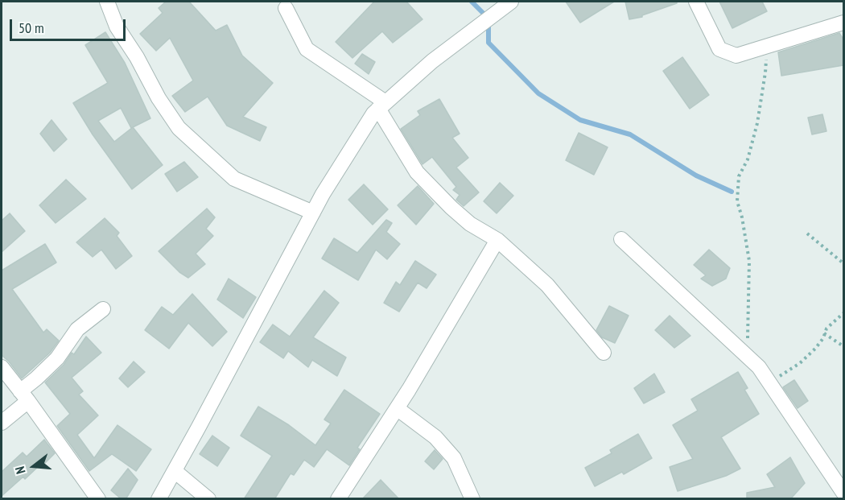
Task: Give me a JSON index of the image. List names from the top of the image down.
{
  "scale_bar": "50 m",
  "north": "left"
}
